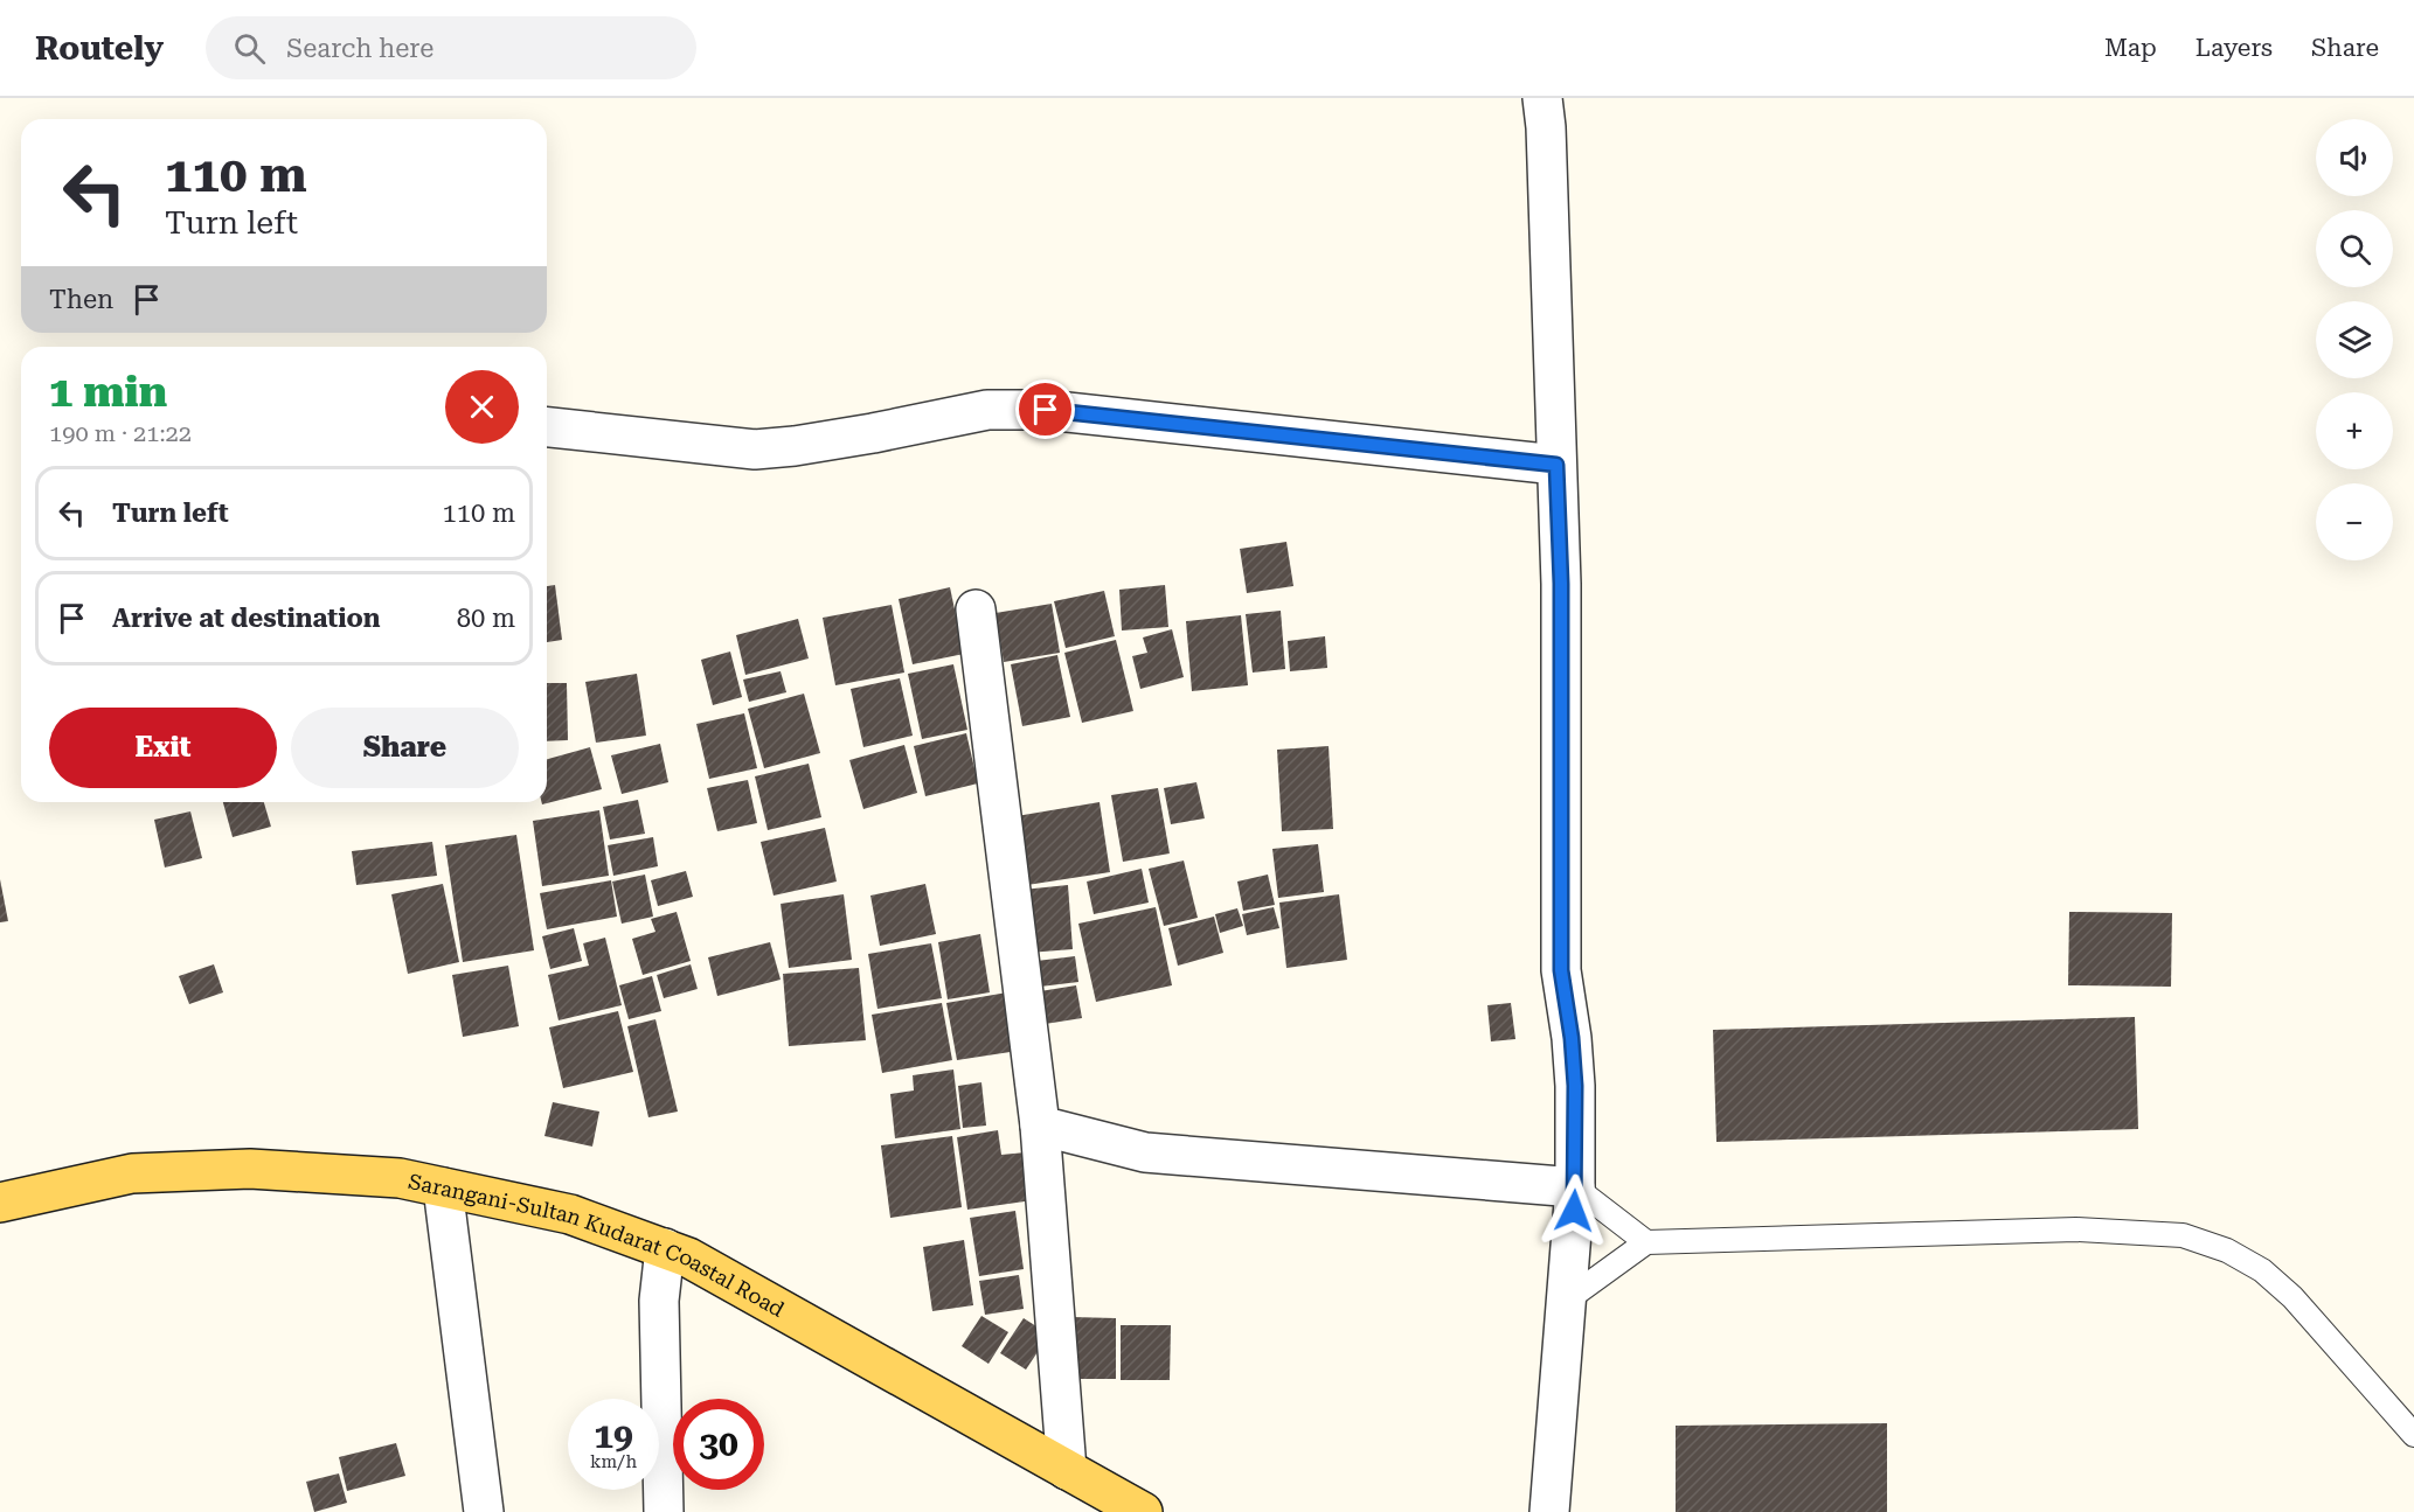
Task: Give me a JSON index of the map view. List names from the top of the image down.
{
  "streets": {
    "main road": ["Sarangani-Sultan Kudarat Coastal Road"]
  },
  "page": {
    "header": "Routely",
    "search": "Search here",
    "nav": ["Map", "Layers", "Share"],
    "map_buttons": ["+", "−"],
    "turn": ["110 m", "Turn left"],
    "then": "Then",
    "heading": ["1 min", "190 m · 21:22"],
    "list": [
      {
        "name": "Turn left",
        "value": "110 m"
      },
      {
        "name": "Arrive at destination",
        "value": "80 m"
      }
    ],
    "buttons": ["Exit", "Share"],
    "speed": "19 km/h",
    "limit": "30"
  }
}
